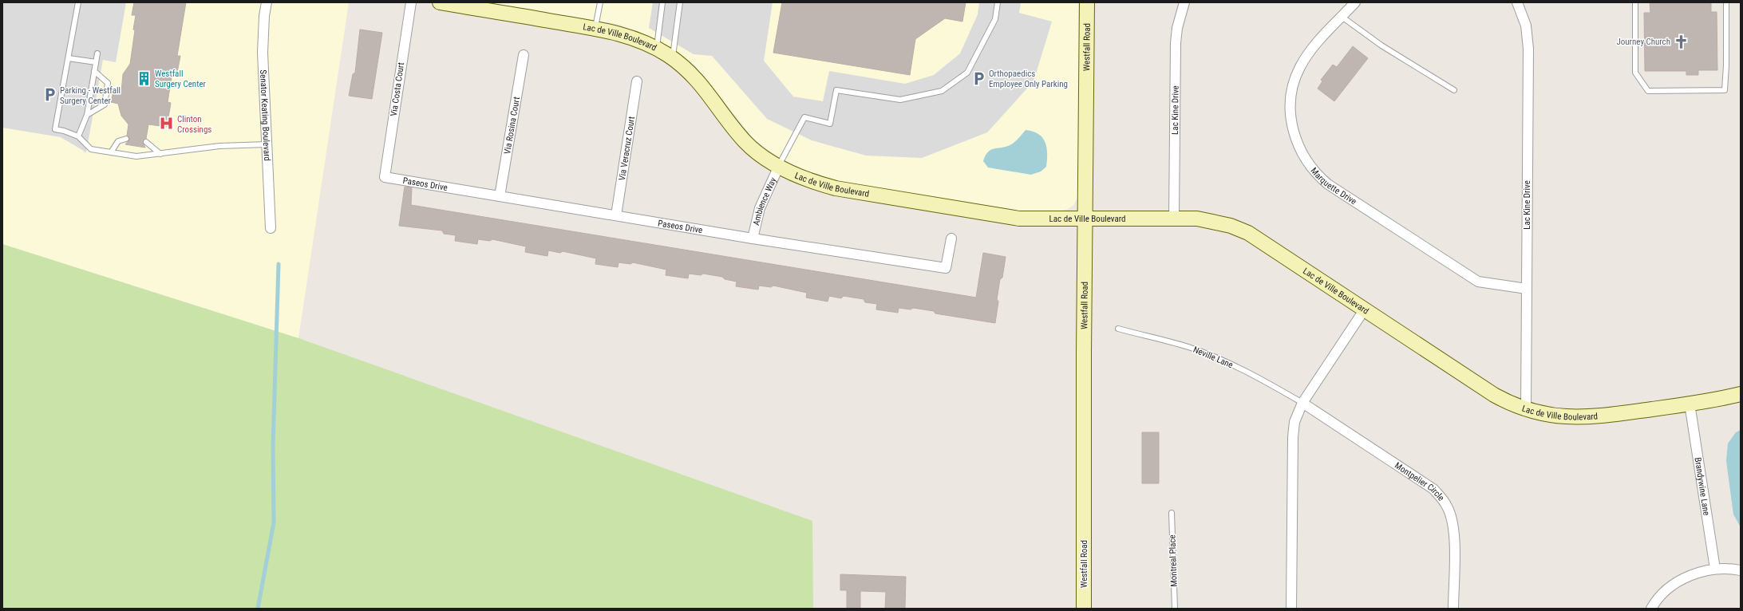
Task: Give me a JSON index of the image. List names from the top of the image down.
{
  "streets": {
    "street": [
      "Lac de Ville Boulevard",
      "Westfall Road",
      "Via Costa Court",
      "Lac Kine Drive",
      "Senator Keating Boulevard",
      "Via Rosina Court",
      "Via Veracruz Court",
      "Paseos Drive",
      "Marquette Drive",
      "Ambience Way",
      "Montpelier Circle",
      "Brandywine Lane"
    ],
    "lane": ["Neville Lane", "Montreal Place"]
  },
  "crossings": [
    ["Lac de Ville Boulevard", "Westfall Road"],
    ["Lac de Ville Boulevard", "Lac Kine Drive"],
    ["Lac de Ville Boulevard", "Ambience Way"],
    ["Lac de Ville Boulevard", "Brandywine Lane"],
    ["Via Costa Court", "Paseos Drive"],
    ["Lac Kine Drive", "Marquette Drive"],
    ["Via Rosina Court", "Paseos Drive"],
    ["Via Veracruz Court", "Paseos Drive"],
    ["Paseos Drive", "Ambience Way"],
    ["Neville Lane", "Montpelier Circle"]
  ],
  "places": {
    "church": ["Journey Church"],
    "building": ["Westfall Surgery Center"],
    "parking": ["Orthopaedics Employee Only Parking", "Parking - Westfall Surgery Center"],
    "hospital": ["Clinton Crossings"]
  }
}
